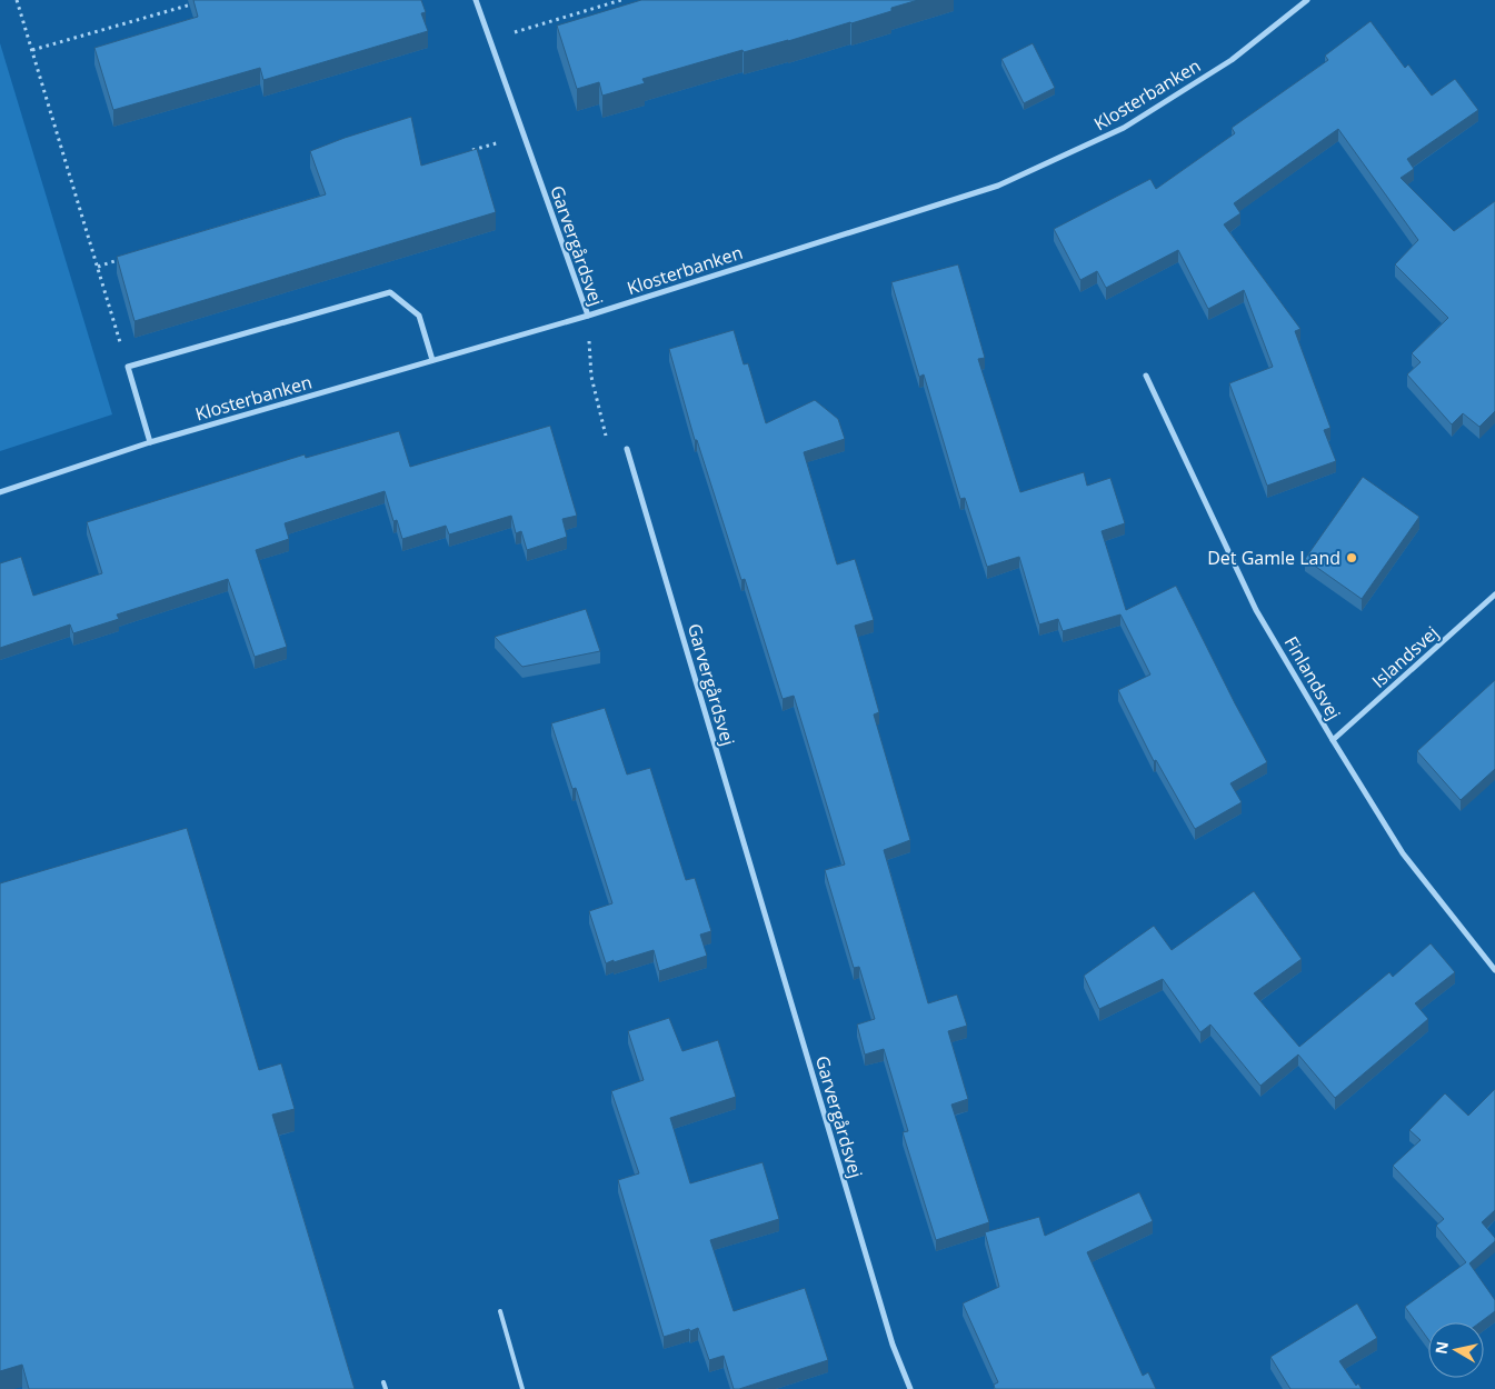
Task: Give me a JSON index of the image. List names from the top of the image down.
{
  "streets": {
    "street": [
      "Klosterbanken",
      "Garvergårdsvej",
      "Islandsvej",
      "Finlandsvej"
    ]
  },
  "crossings": [
    ["Klosterbanken", "Garvergårdsvej"],
    ["Islandsvej", "Finlandsvej"]
  ],
  "places": ["Det Gamle Land"],
  "north": "left"
}
